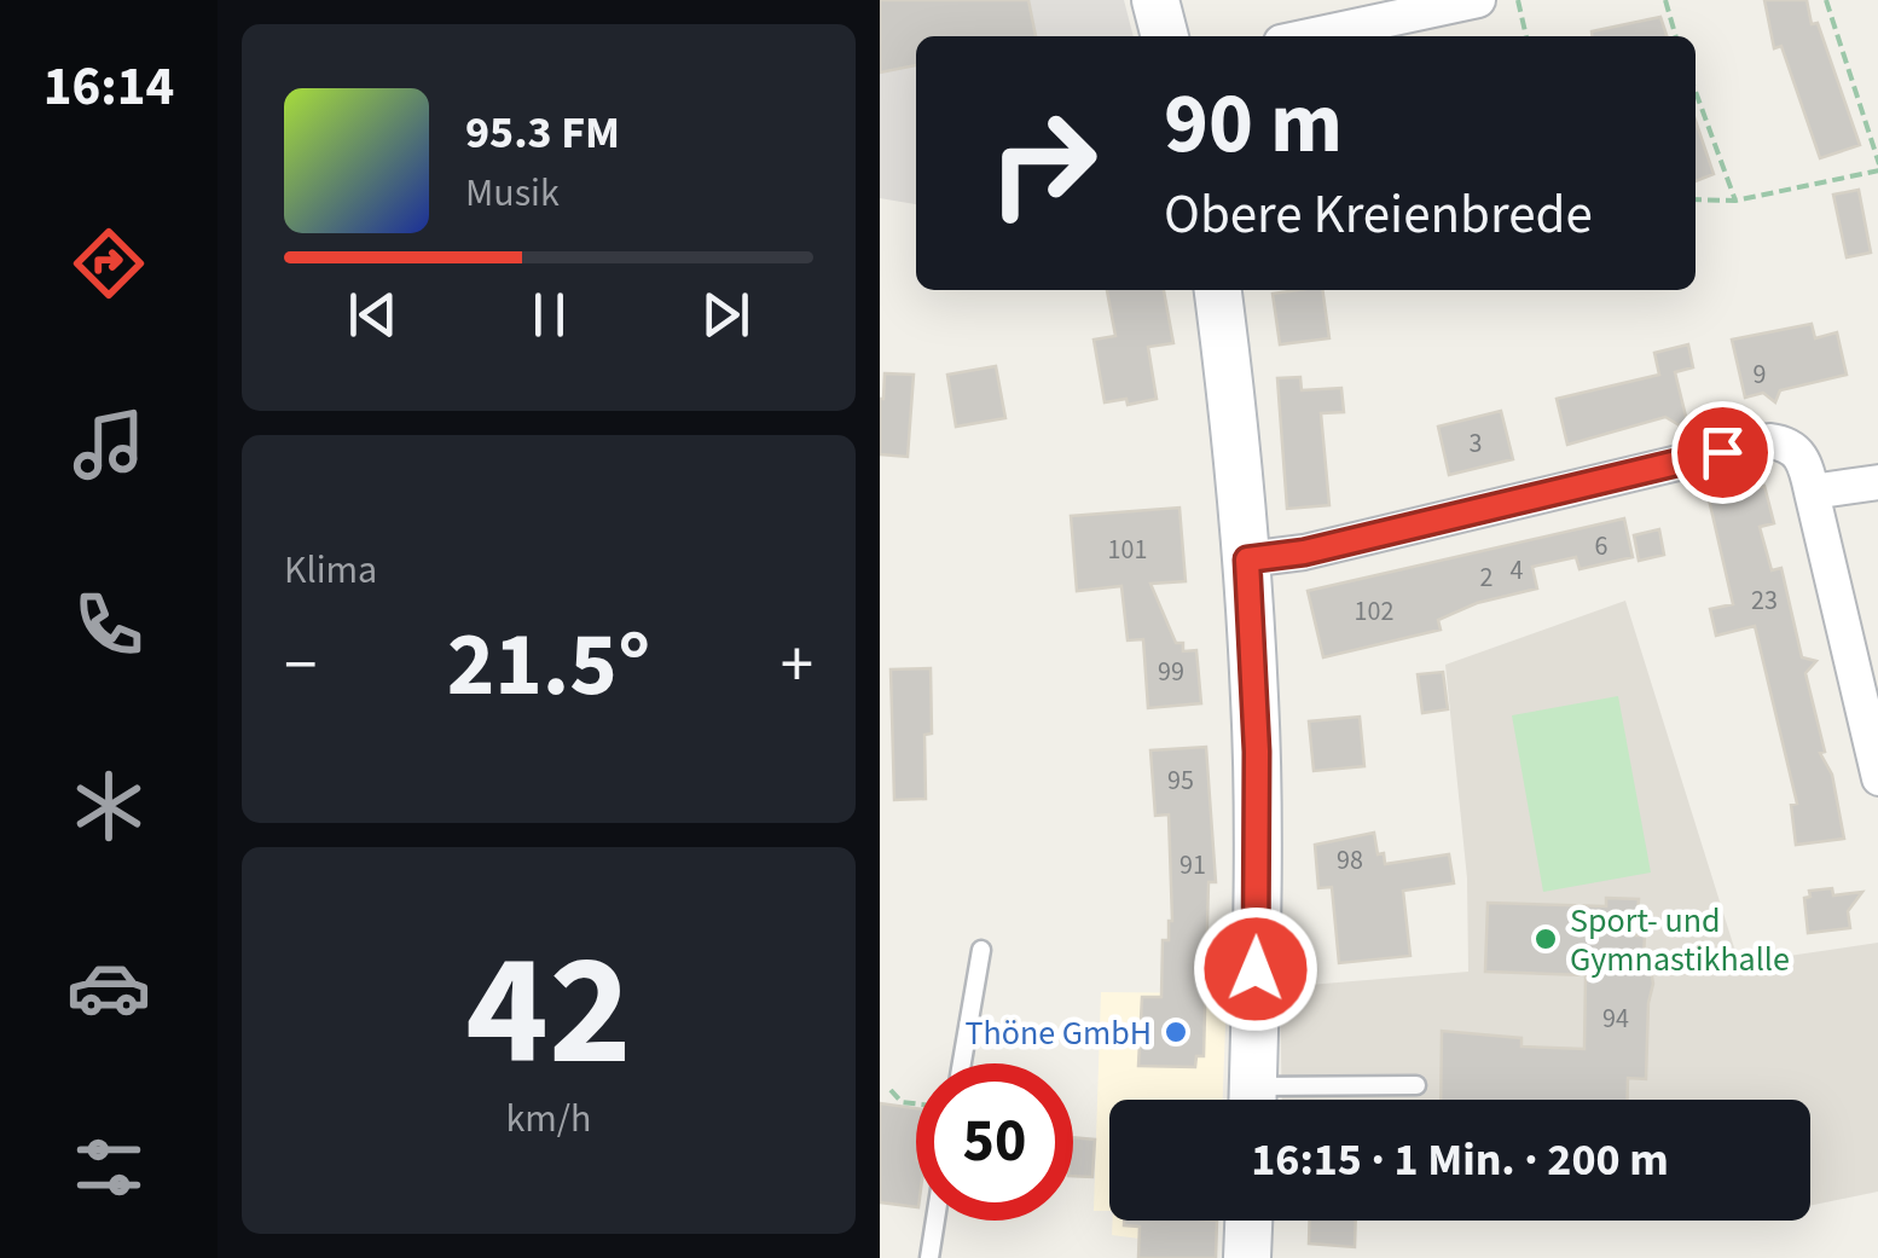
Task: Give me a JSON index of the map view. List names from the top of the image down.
{
  "places": ["Sport- und Gymnastikhalle", "Thöne GmbH"],
  "house_numbers": [
    "9",
    "3",
    "6",
    "101",
    "4",
    "2",
    "23",
    "102",
    "99",
    "95",
    "98",
    "91",
    "94"
  ],
  "page": {
    "tabs": "16:14",
    "turn": ["90 m", "Obere Kreienbrede"],
    "song": ["95.3 FM", "Musik"],
    "tile": [
      "Klima",
      ["42", "km/h"]
    ],
    "heat": ["−", "21.5°", "+"],
    "limit": "50",
    "trip": "16:15 · 1 Min. · 200 m"
  }
}
